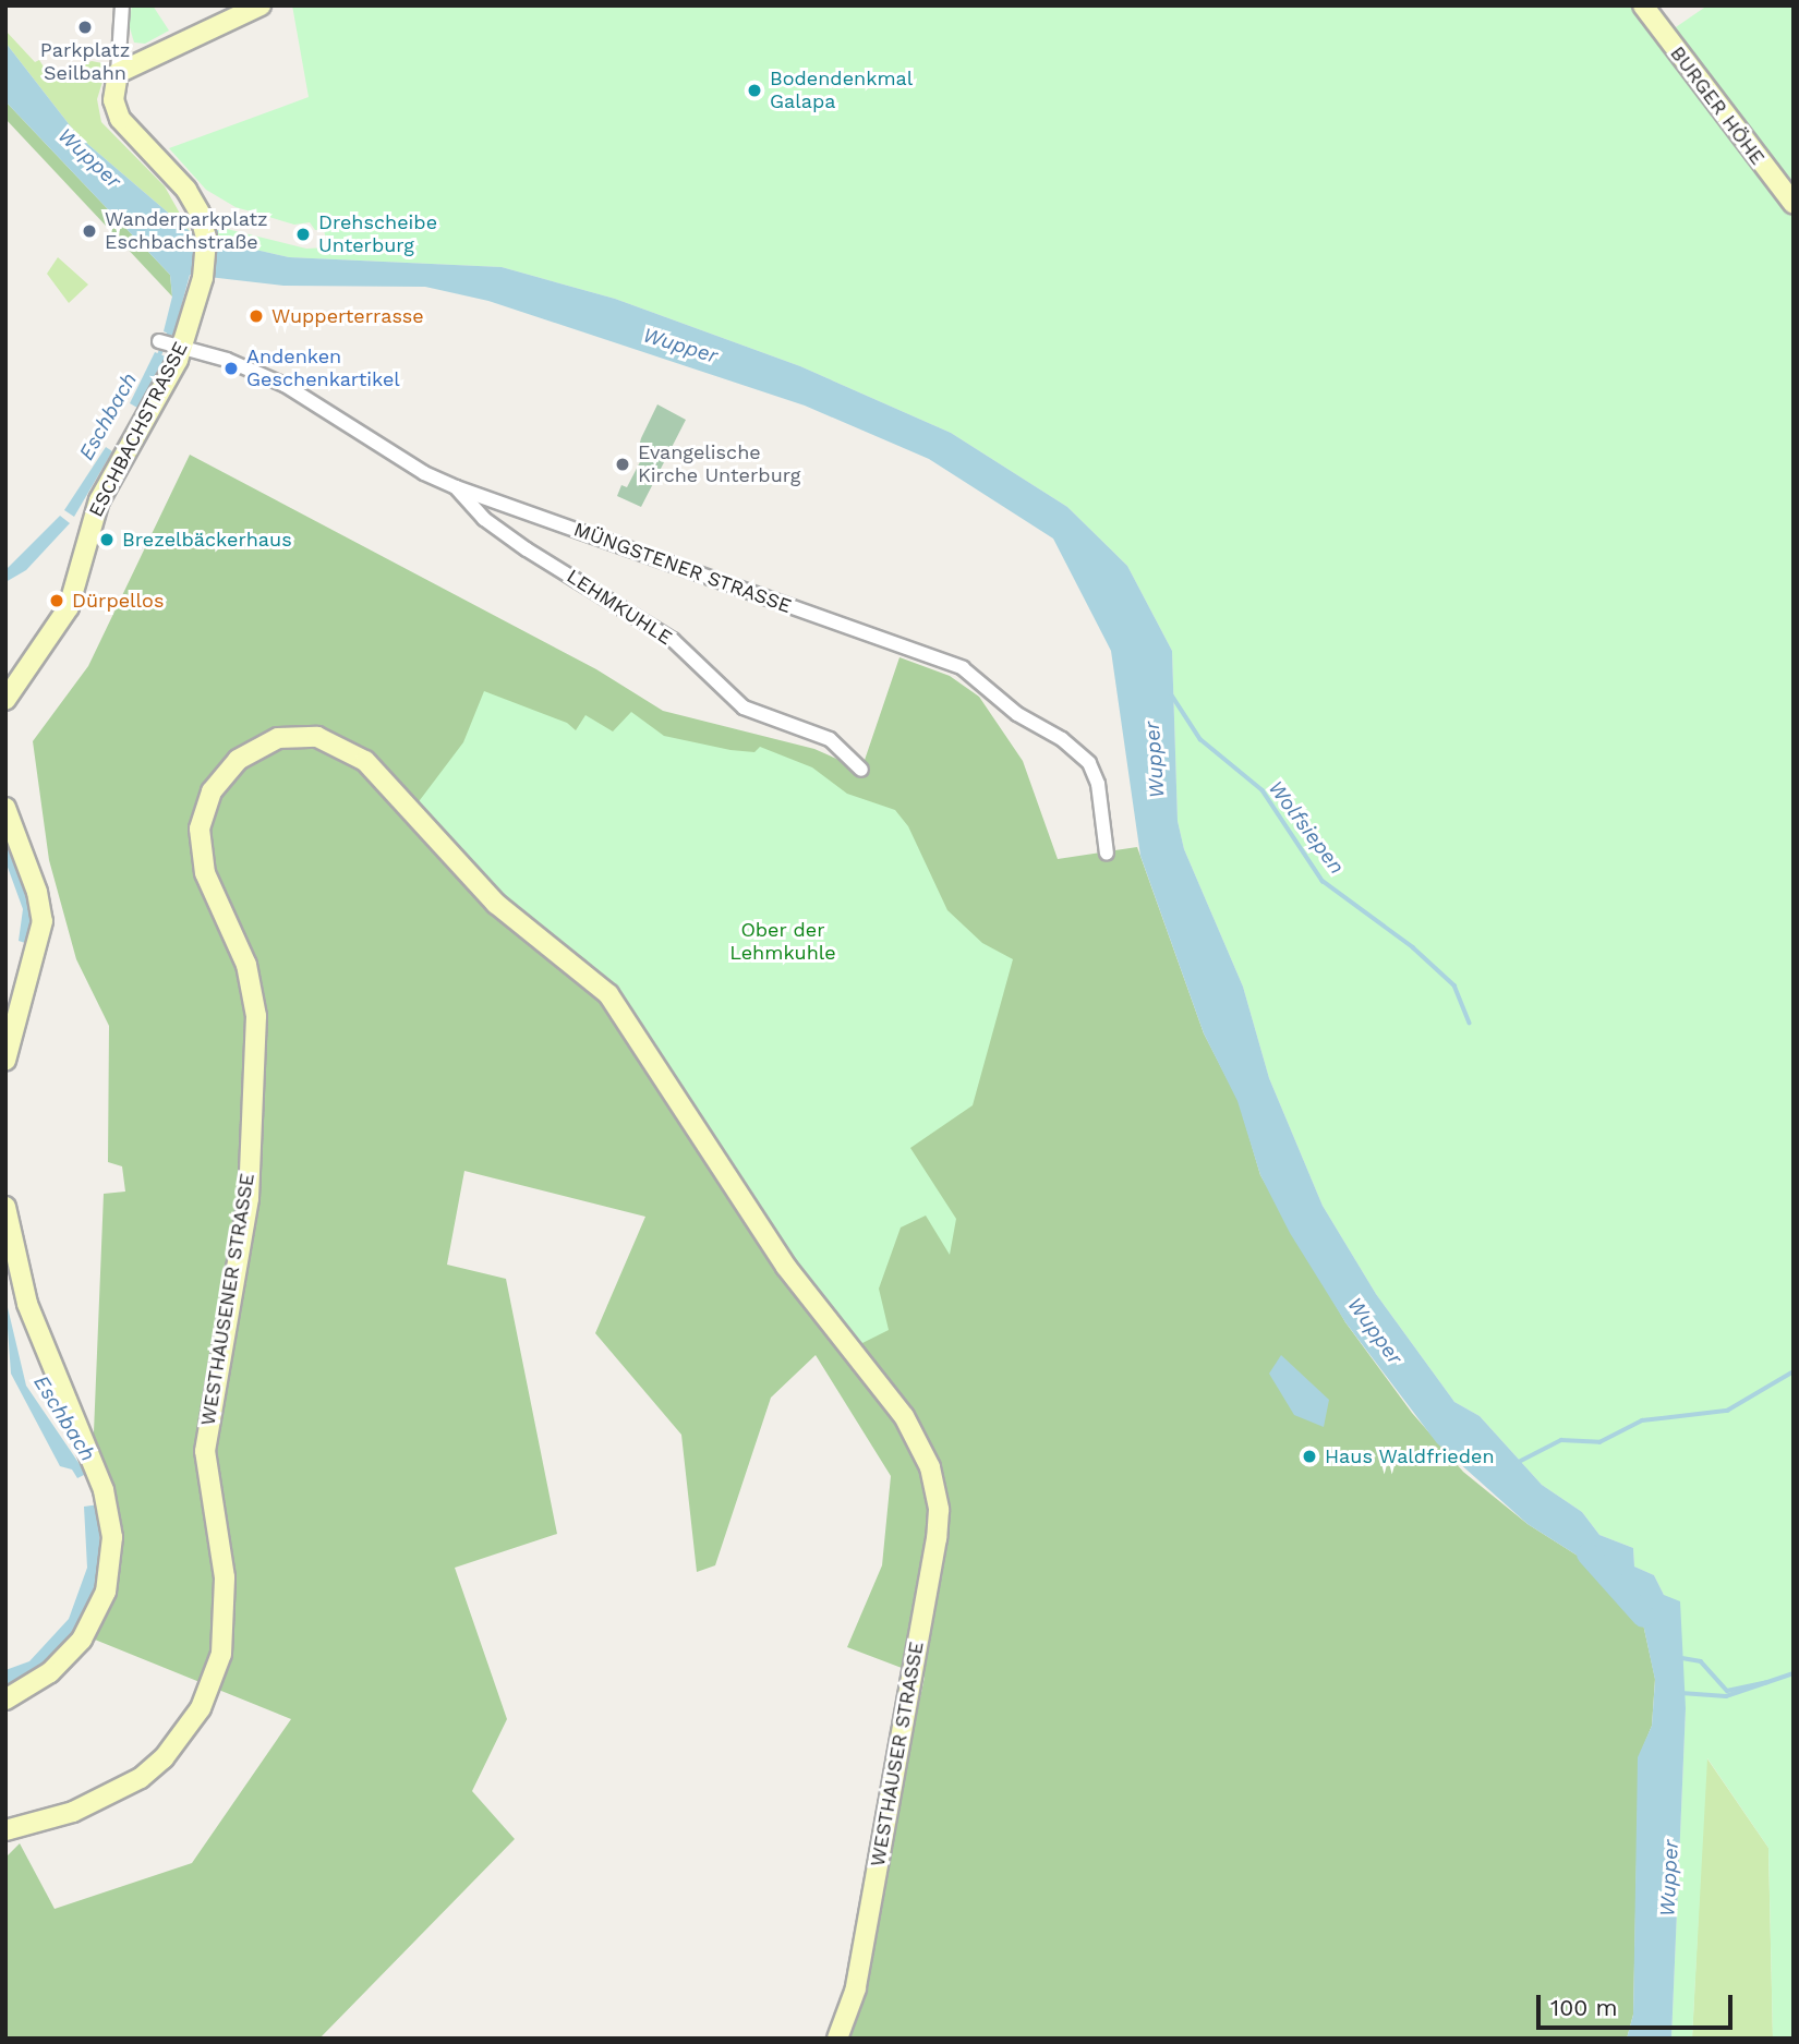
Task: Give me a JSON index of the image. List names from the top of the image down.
{
  "streets": {
    "main road": [
      "BURGER HÖHE",
      "ESCHBACHSTRASSE",
      "WESTHAUSENER STRASSE",
      "WESTHAUSER STRASSE"
    ],
    "street": ["MÜNGSTENER STRASSE", "LEHMKUHLE"]
  },
  "crossings": [
    ["ESCHBACHSTRASSE", "MÜNGSTENER STRASSE"],
    ["MÜNGSTENER STRASSE", "LEHMKUHLE"],
    ["WESTHAUSENER STRASSE", "WESTHAUSER STRASSE"]
  ],
  "water": ["Wupper", "Eschbach", "Wolfsiepen"],
  "parks": ["Ober der Lehmkuhle"],
  "places": [
    "Parkplatz Seilbahn",
    "Bodendenkmal Galapa",
    "Wanderparkplatz Eschbachstraße",
    "Drehscheibe Unterburg",
    "Wupperterrasse",
    "Andenken Geschenkartikel",
    "Evangelische Kirche Unterburg",
    "Brezelbäckerhaus",
    "Dürpellos",
    "Haus Waldfrieden"
  ],
  "scale_bar": "100 m"
}
